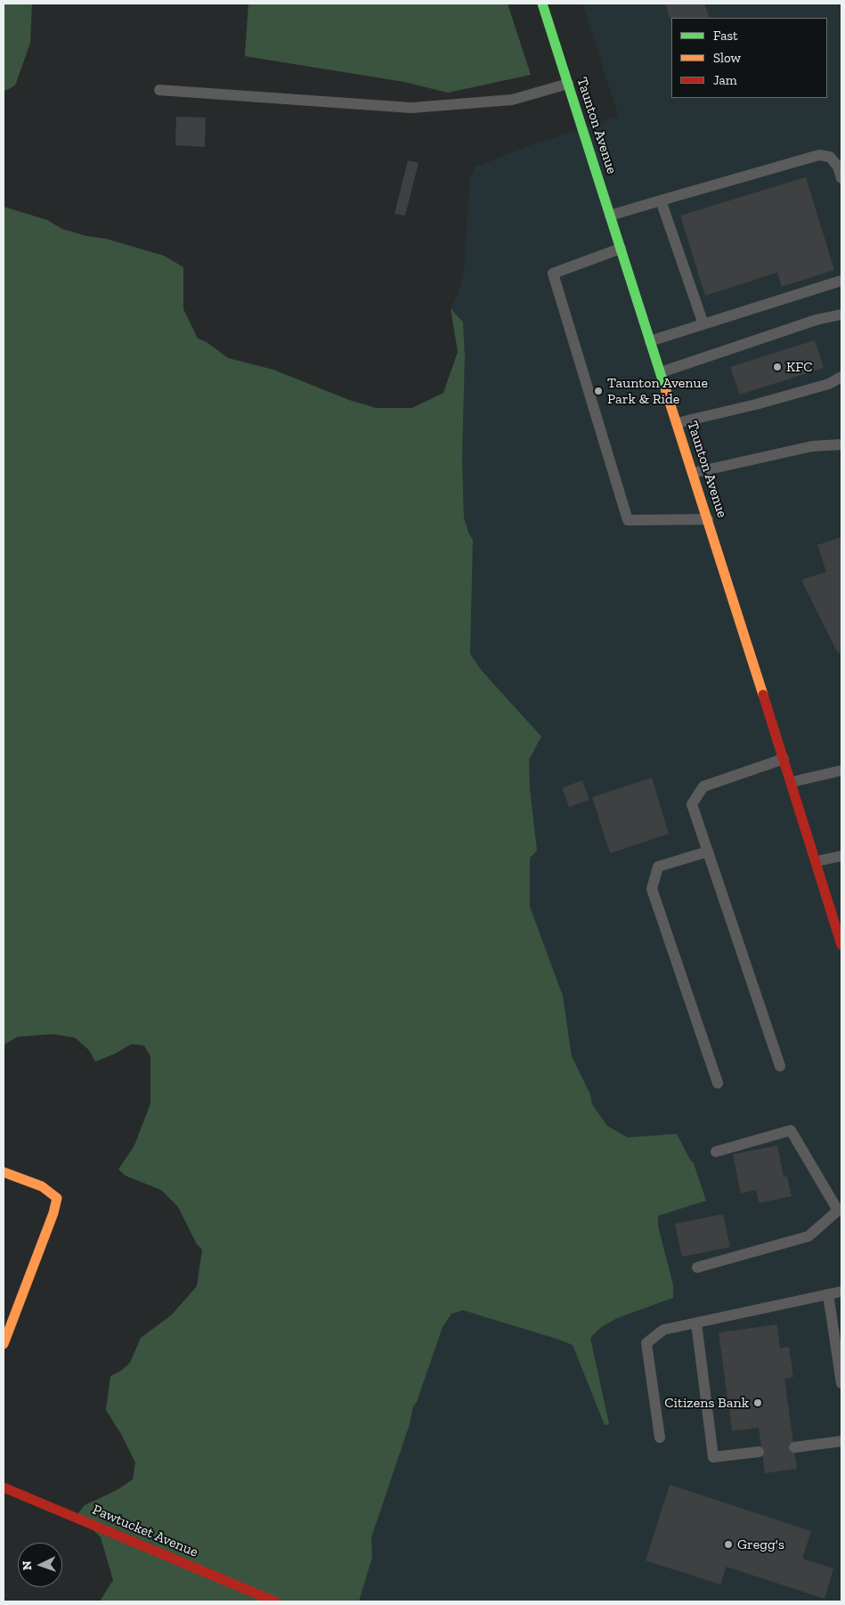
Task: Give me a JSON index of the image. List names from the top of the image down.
{
  "streets": {
    "main road": ["Taunton Avenue", "Pawtucket Avenue"]
  },
  "places": [
    "KFC",
    "Taunton Avenue Park & Ride",
    "Citizens Bank",
    "Gregg's"
  ],
  "legend": ["Fast", "Slow", "Jam"],
  "north": "left"
}
